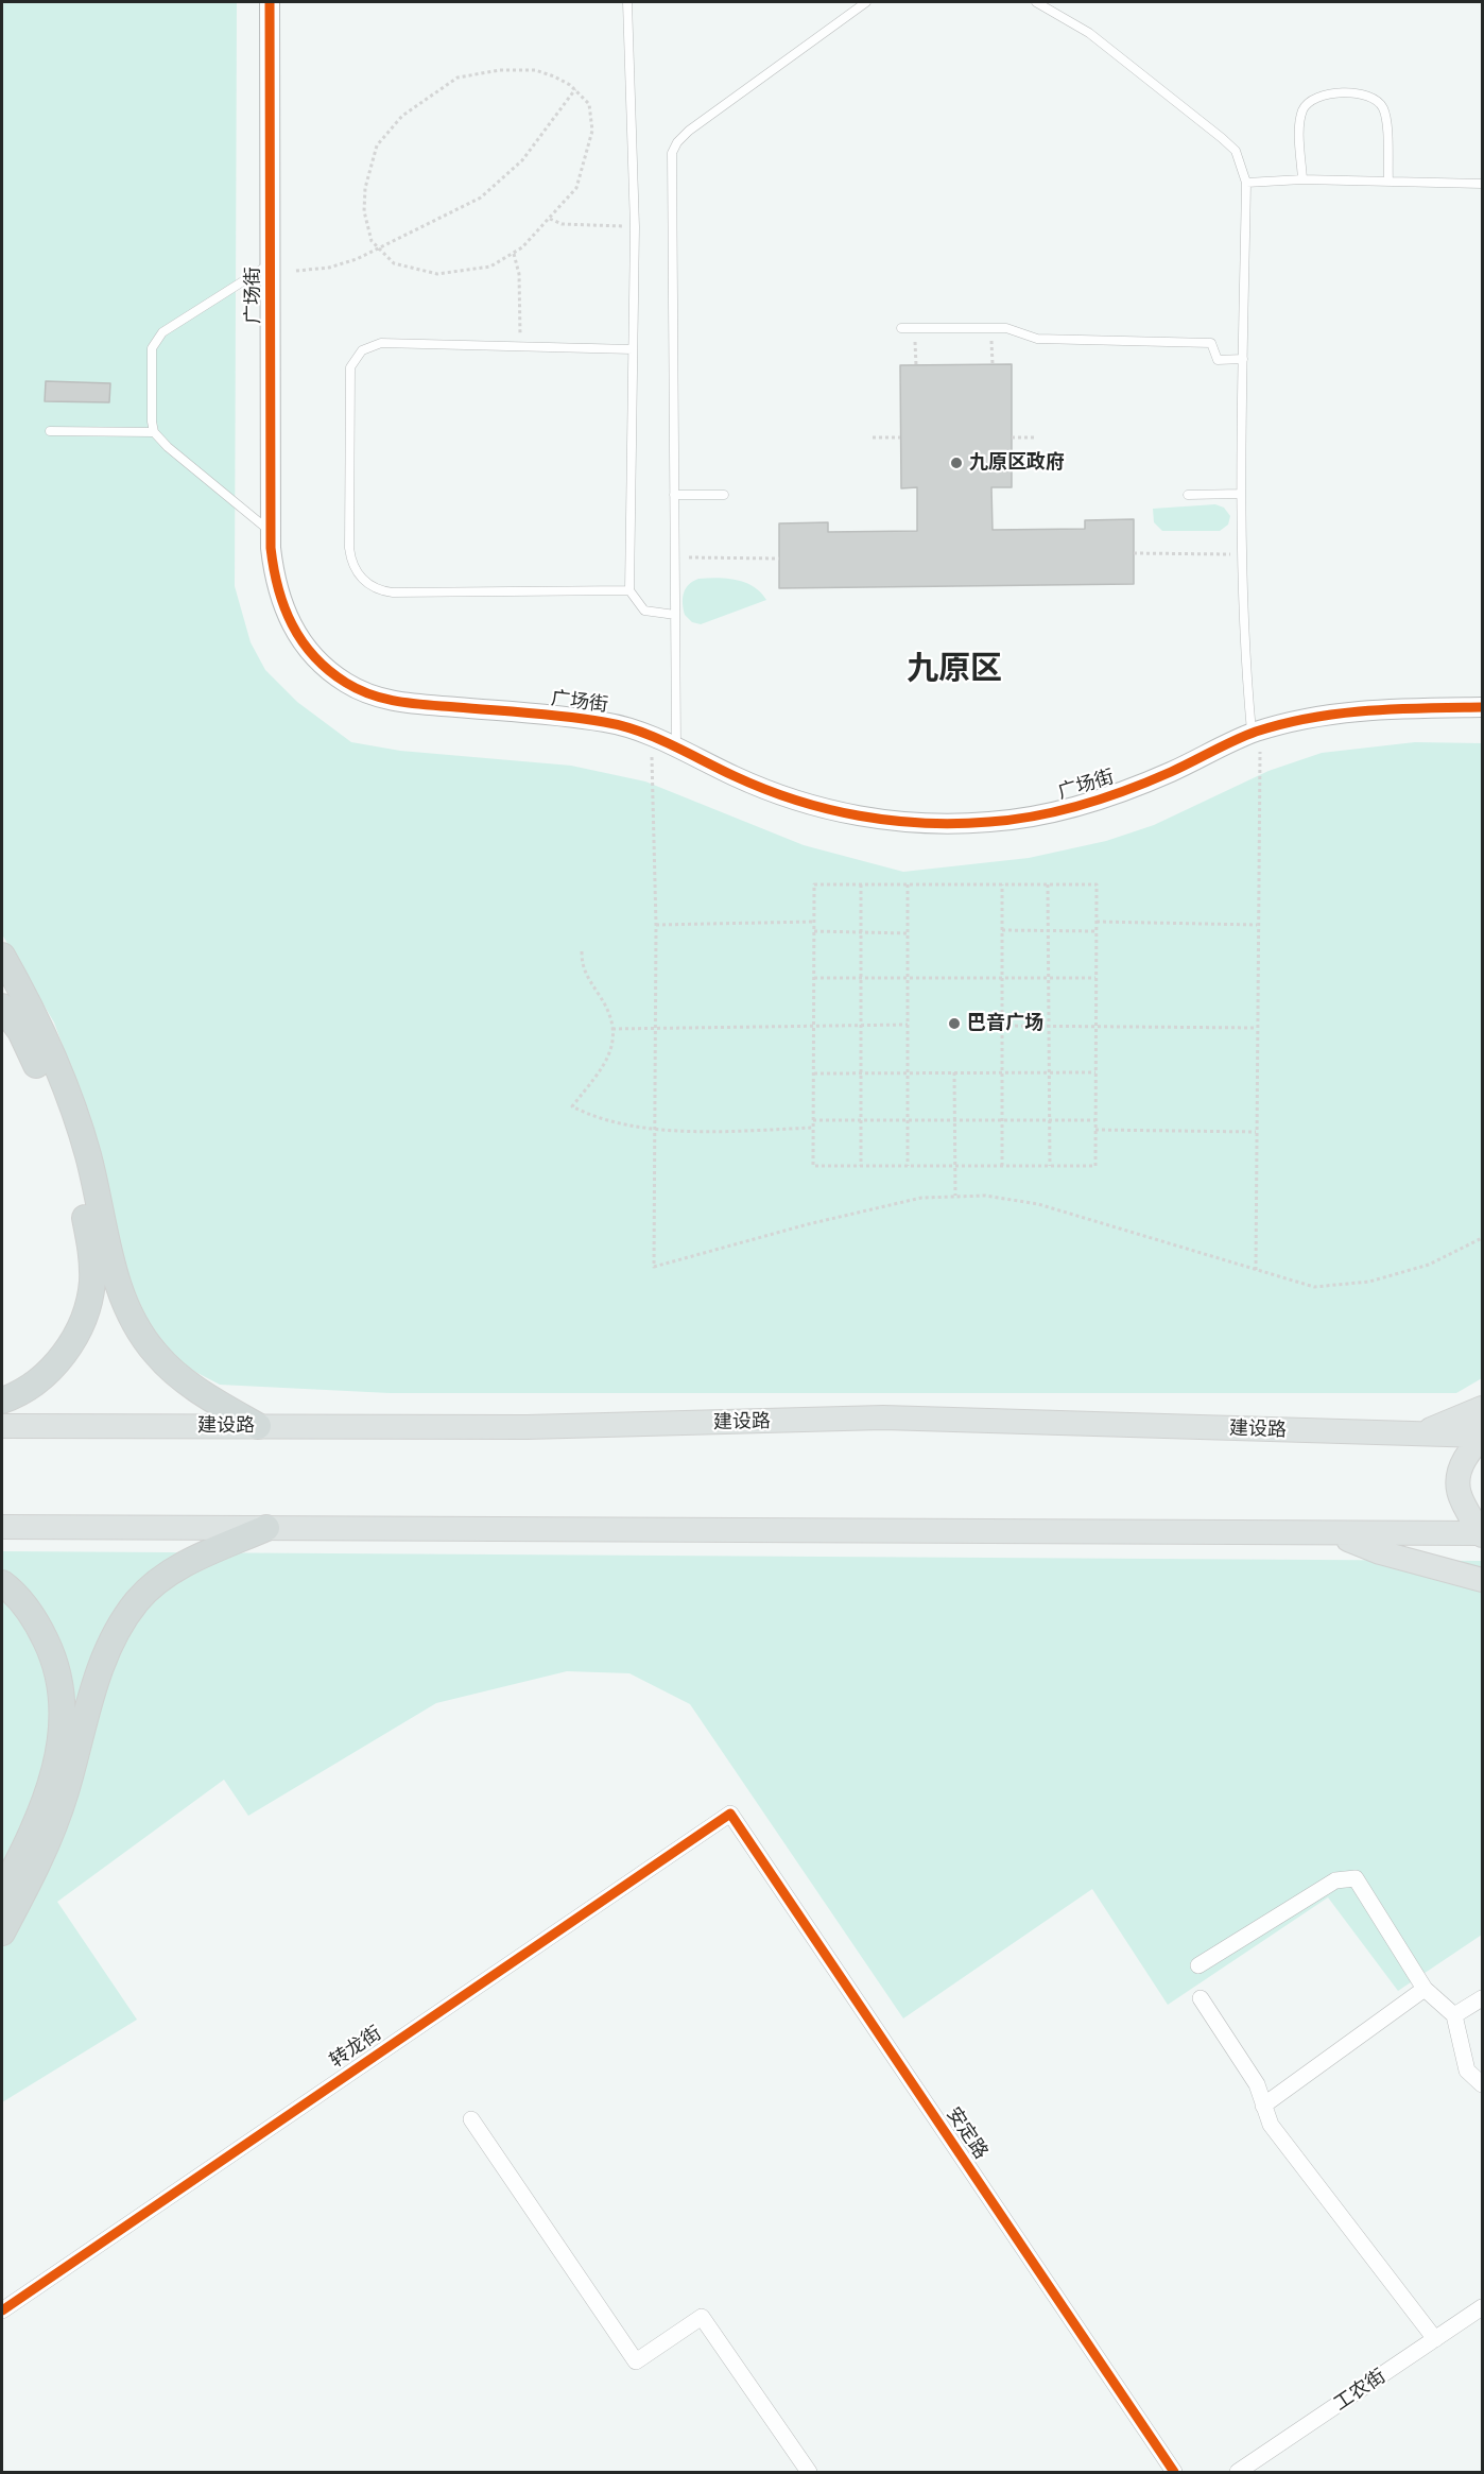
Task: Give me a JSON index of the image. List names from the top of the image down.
{
  "streets": {
    "main road": ["建设路"],
    "street": [
      "广场街",
      "转龙街",
      "安定路",
      "工农街"
    ]
  },
  "crossings": [
    ["转龙街", "安定路"]
  ],
  "districts": ["九原区"],
  "places": ["九原区政府", "巴音广场"]
}
